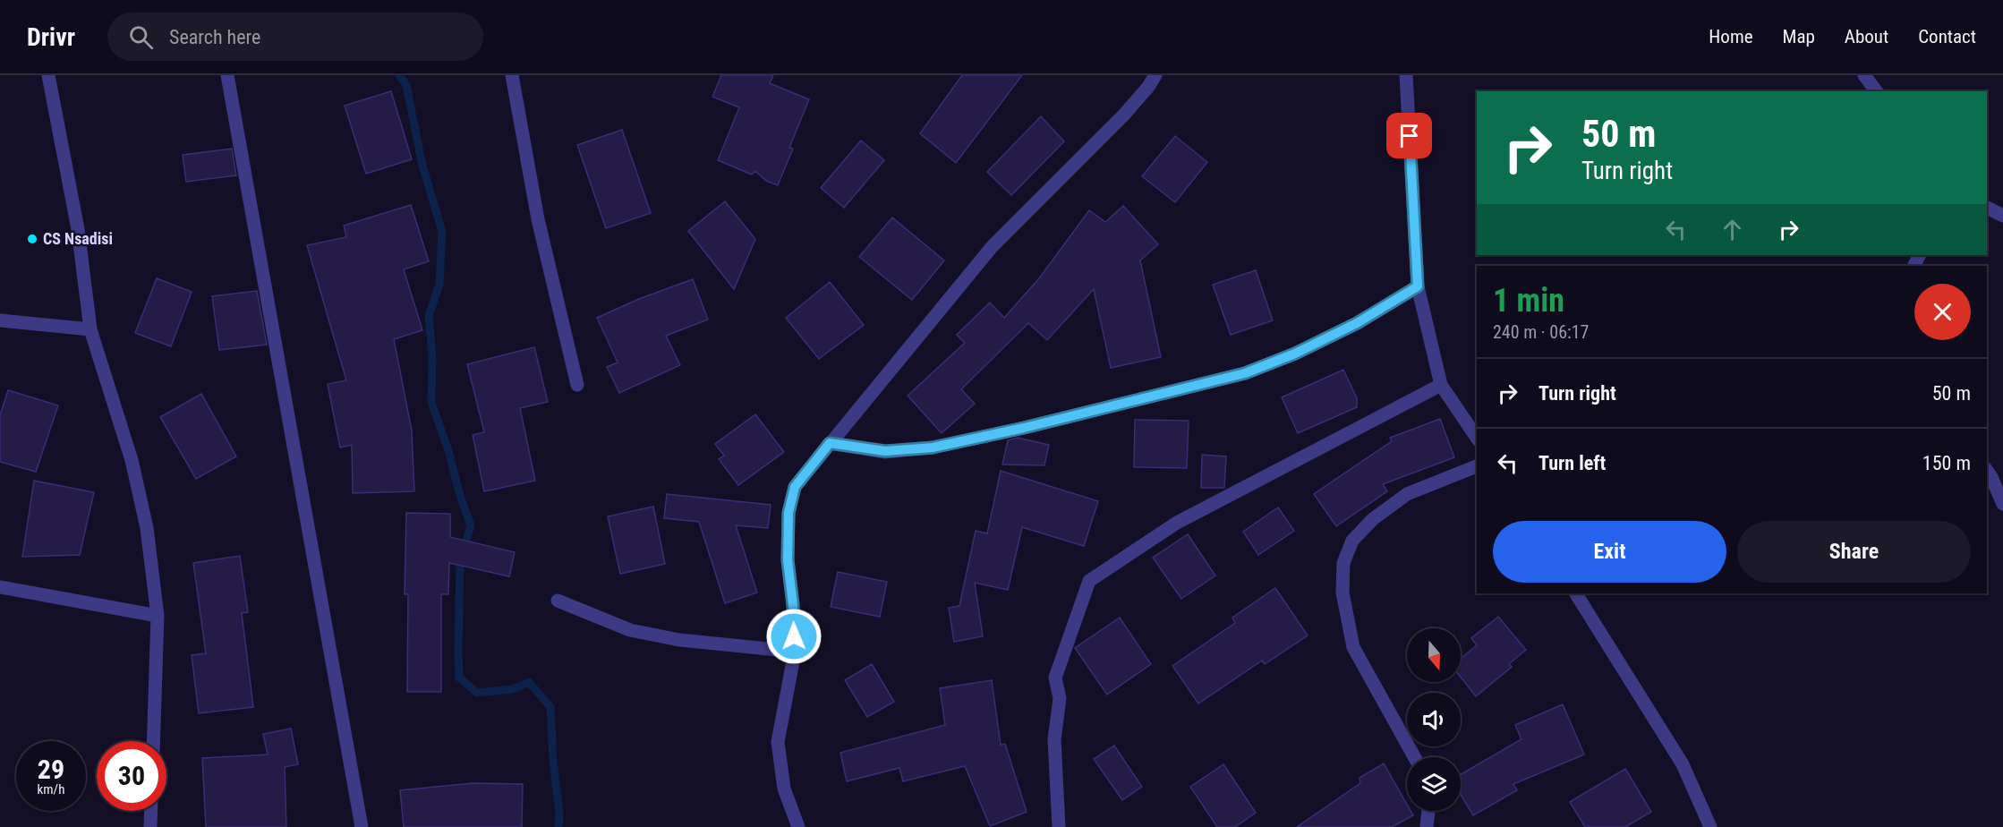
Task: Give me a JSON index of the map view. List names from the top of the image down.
{
  "places": ["CS Nsadisi"],
  "north": "bottom",
  "page": {
    "header": "Drivr",
    "search": "Search here",
    "nav": [
      "Home",
      "Map",
      "About",
      "Contact"
    ],
    "turn": ["50 m", "Turn right"],
    "heading": ["1 min", "240 m · 06:17"],
    "list": [
      {
        "name": "Turn right",
        "value": "50 m"
      },
      {
        "name": "Turn left",
        "value": "150 m"
      }
    ],
    "buttons": ["Exit", "Share"],
    "speed": "29 km/h",
    "limit": "30"
  }
}
